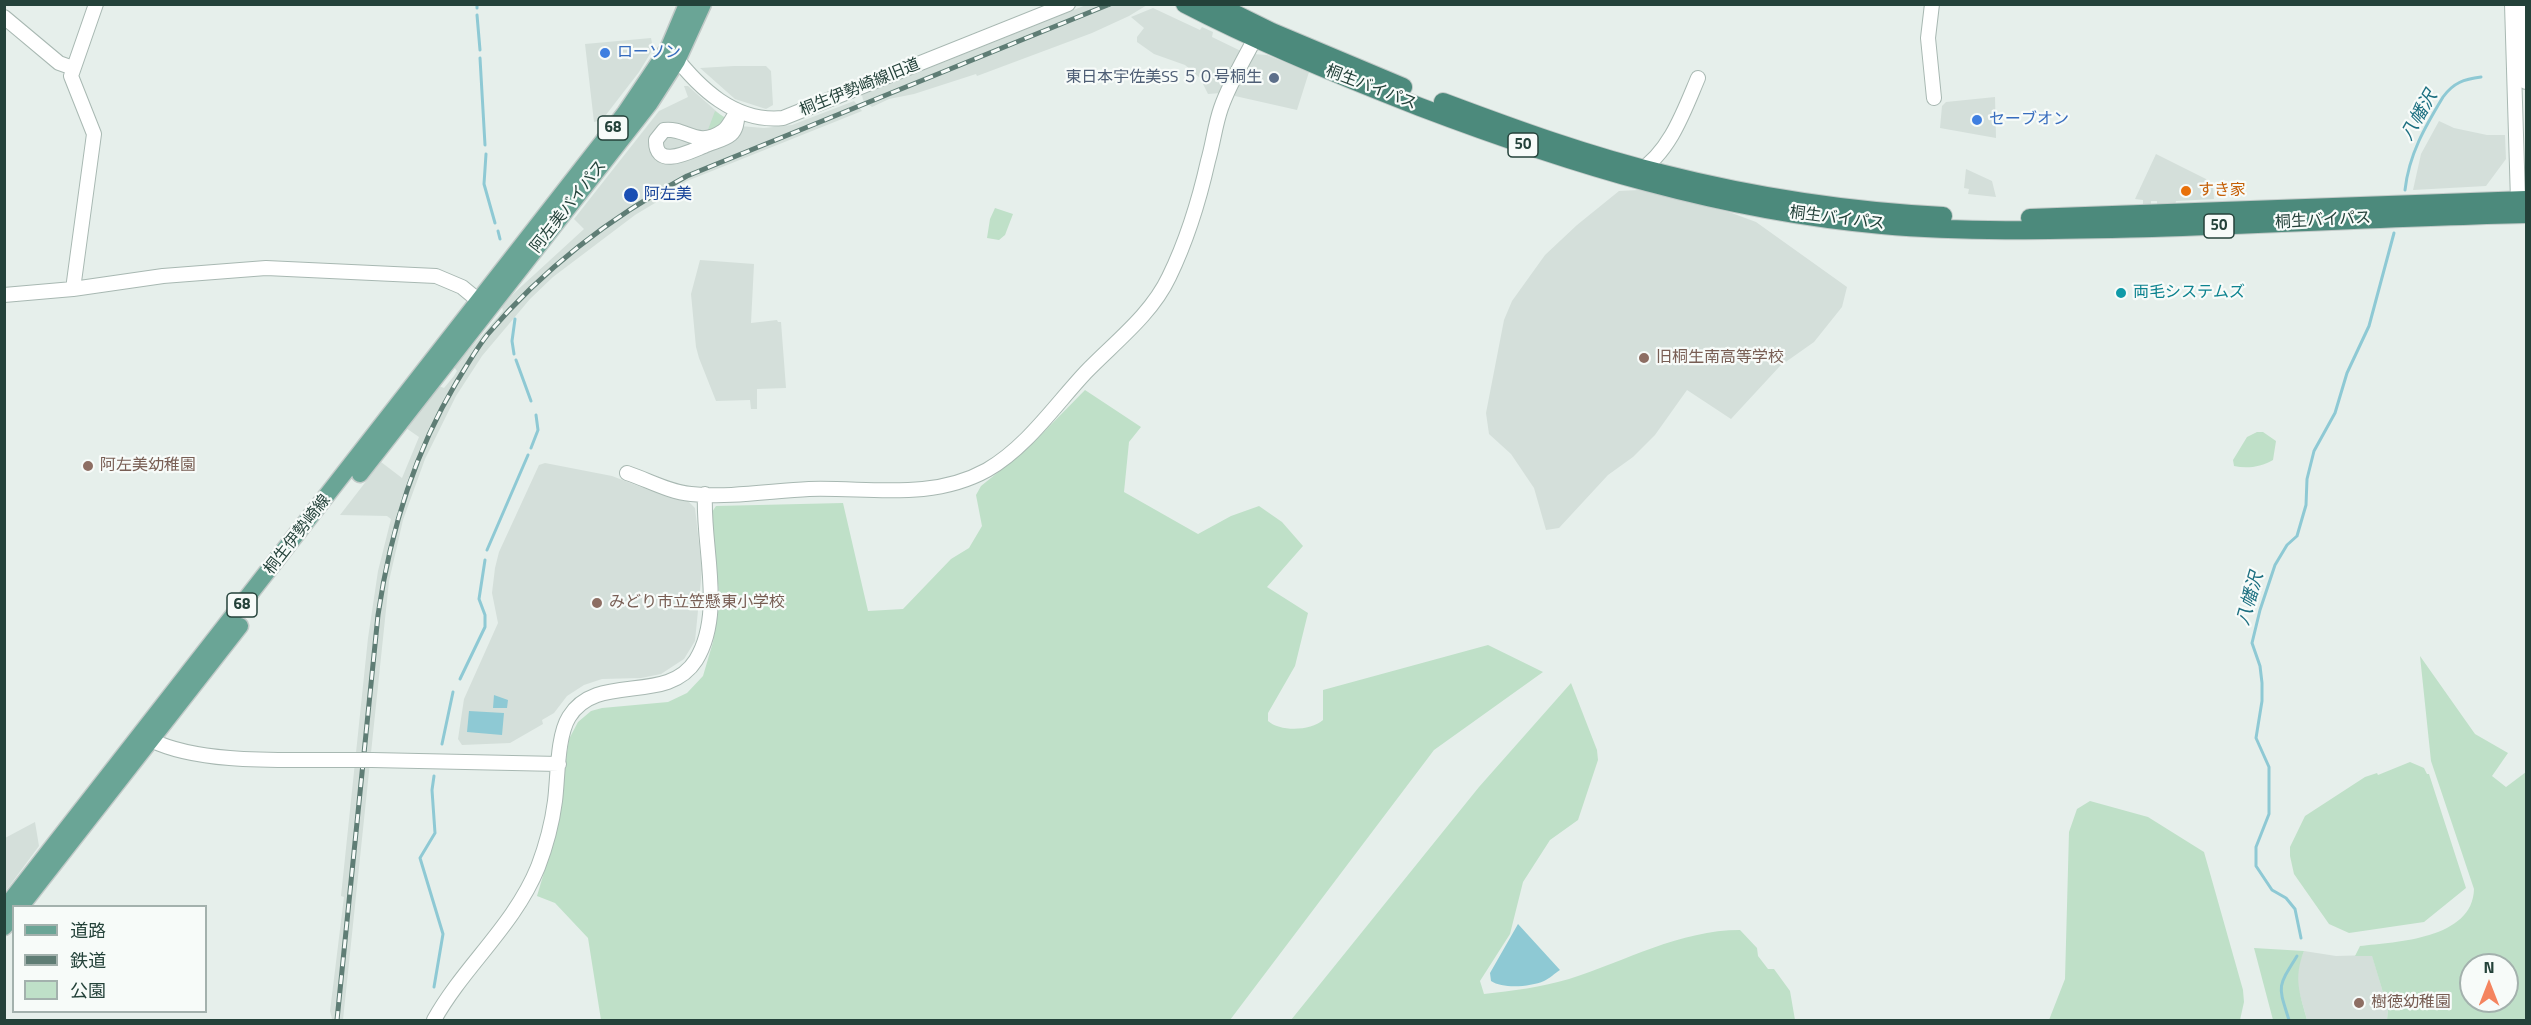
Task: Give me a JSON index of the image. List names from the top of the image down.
{
  "streets": {
    "highway": ["桐生バイパス", "50"],
    "main road": ["68", "阿左美バイパス", "桐生伊勢崎線"],
    "street": ["桐生伊勢崎線旧道"]
  },
  "crossings": [
    ["桐生伊勢崎線旧道", "阿左美バイパス"],
    ["阿左美バイパス", "桐生伊勢崎線"]
  ],
  "water": ["八幡沢"],
  "places": [
    "ローソン",
    "東日本宇佐美SS ５０号桐生",
    "セーブオン",
    "すき家",
    "阿左美",
    "両毛システムズ",
    "旧桐生南高等学校",
    "阿左美幼稚園",
    "みどり市立笠懸東小学校",
    "樹徳幼稚園"
  ],
  "legend": ["道路", "鉄道", "公園"],
  "north": "top"
}
